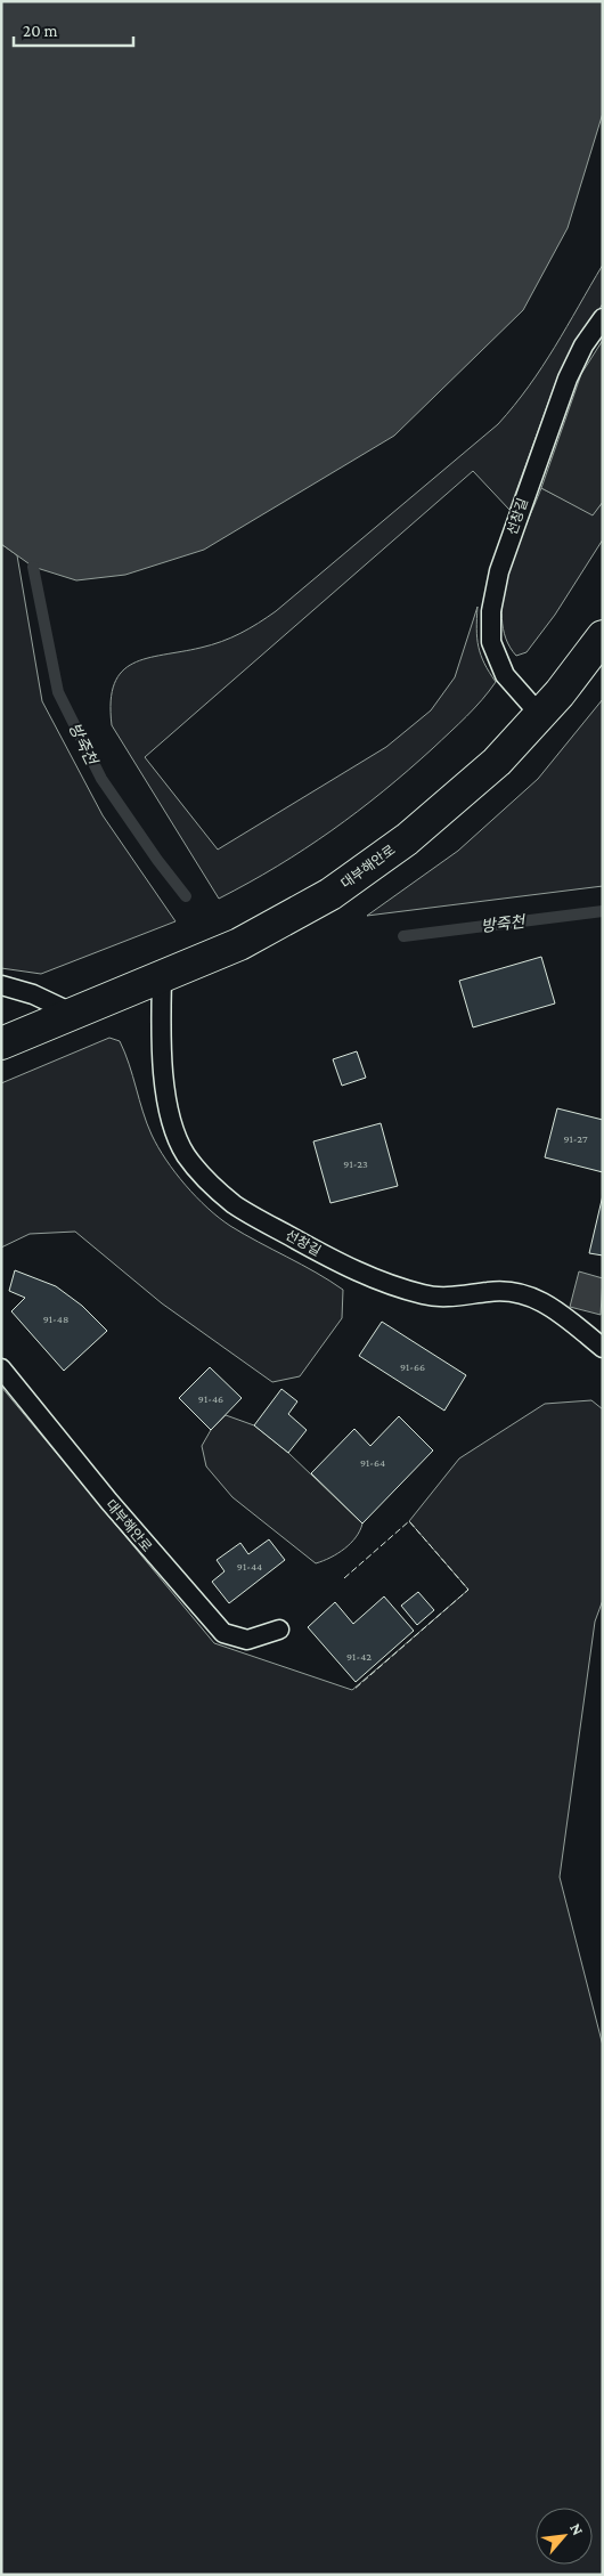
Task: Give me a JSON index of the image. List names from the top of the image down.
{
  "streets": {
    "street": ["대부해안로"],
    "lane": ["선창길"]
  },
  "crossings": [
    ["선창길", "대부해안로"]
  ],
  "water": ["방죽천"],
  "house_numbers": [
    "91-27",
    "91-23",
    "91-48",
    "91-66",
    "91-46",
    "91-64",
    "91-44",
    "91-42"
  ],
  "scale_bar": "20 m",
  "north": "top right"
}
